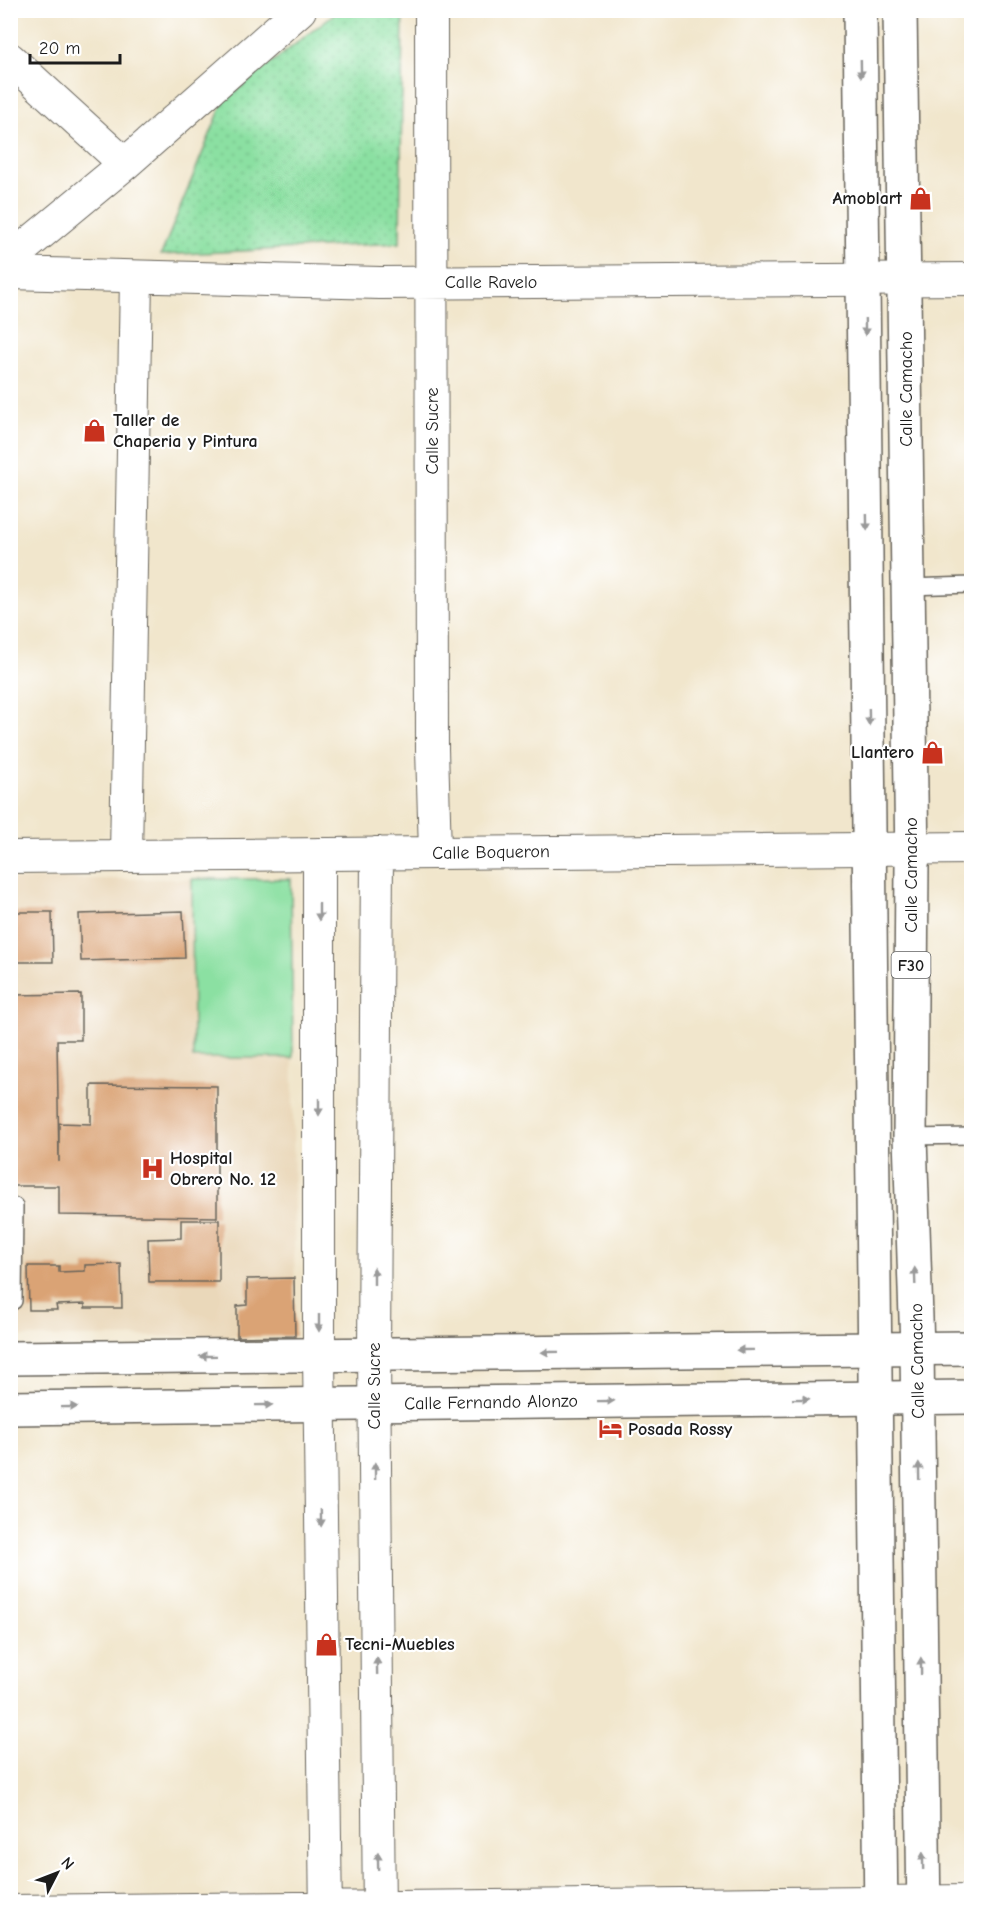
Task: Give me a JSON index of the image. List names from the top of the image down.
{
  "streets": {
    "main road": ["Calle Camacho", "F30", "Calle Fernando Alonzo"],
    "street": ["Calle Ravelo", "Calle Sucre", "Calle Boqueron"]
  },
  "crossings": [
    ["Calle Ravelo", "Calle Camacho"],
    ["Calle Ravelo", "Calle Sucre"],
    ["Calle Ravelo", "F30"],
    ["Calle Camacho", "Calle Boqueron"],
    ["Calle Camacho", "Calle Fernando Alonzo"],
    ["Calle Sucre", "Calle Boqueron"],
    ["Calle Sucre", "Calle Fernando Alonzo"],
    ["Calle Boqueron", "F30"],
    ["F30", "Calle Fernando Alonzo"]
  ],
  "places": {
    "shop": [
      "Amoblart",
      "Taller de Chaperia y Pintura",
      "Llantero",
      "Tecni-Muebles"
    ],
    "hospital": ["Hospital Obrero No. 12"],
    "hotel": ["Posada Rossy"]
  },
  "scale_bar": "20 m",
  "north": "top right"
}
